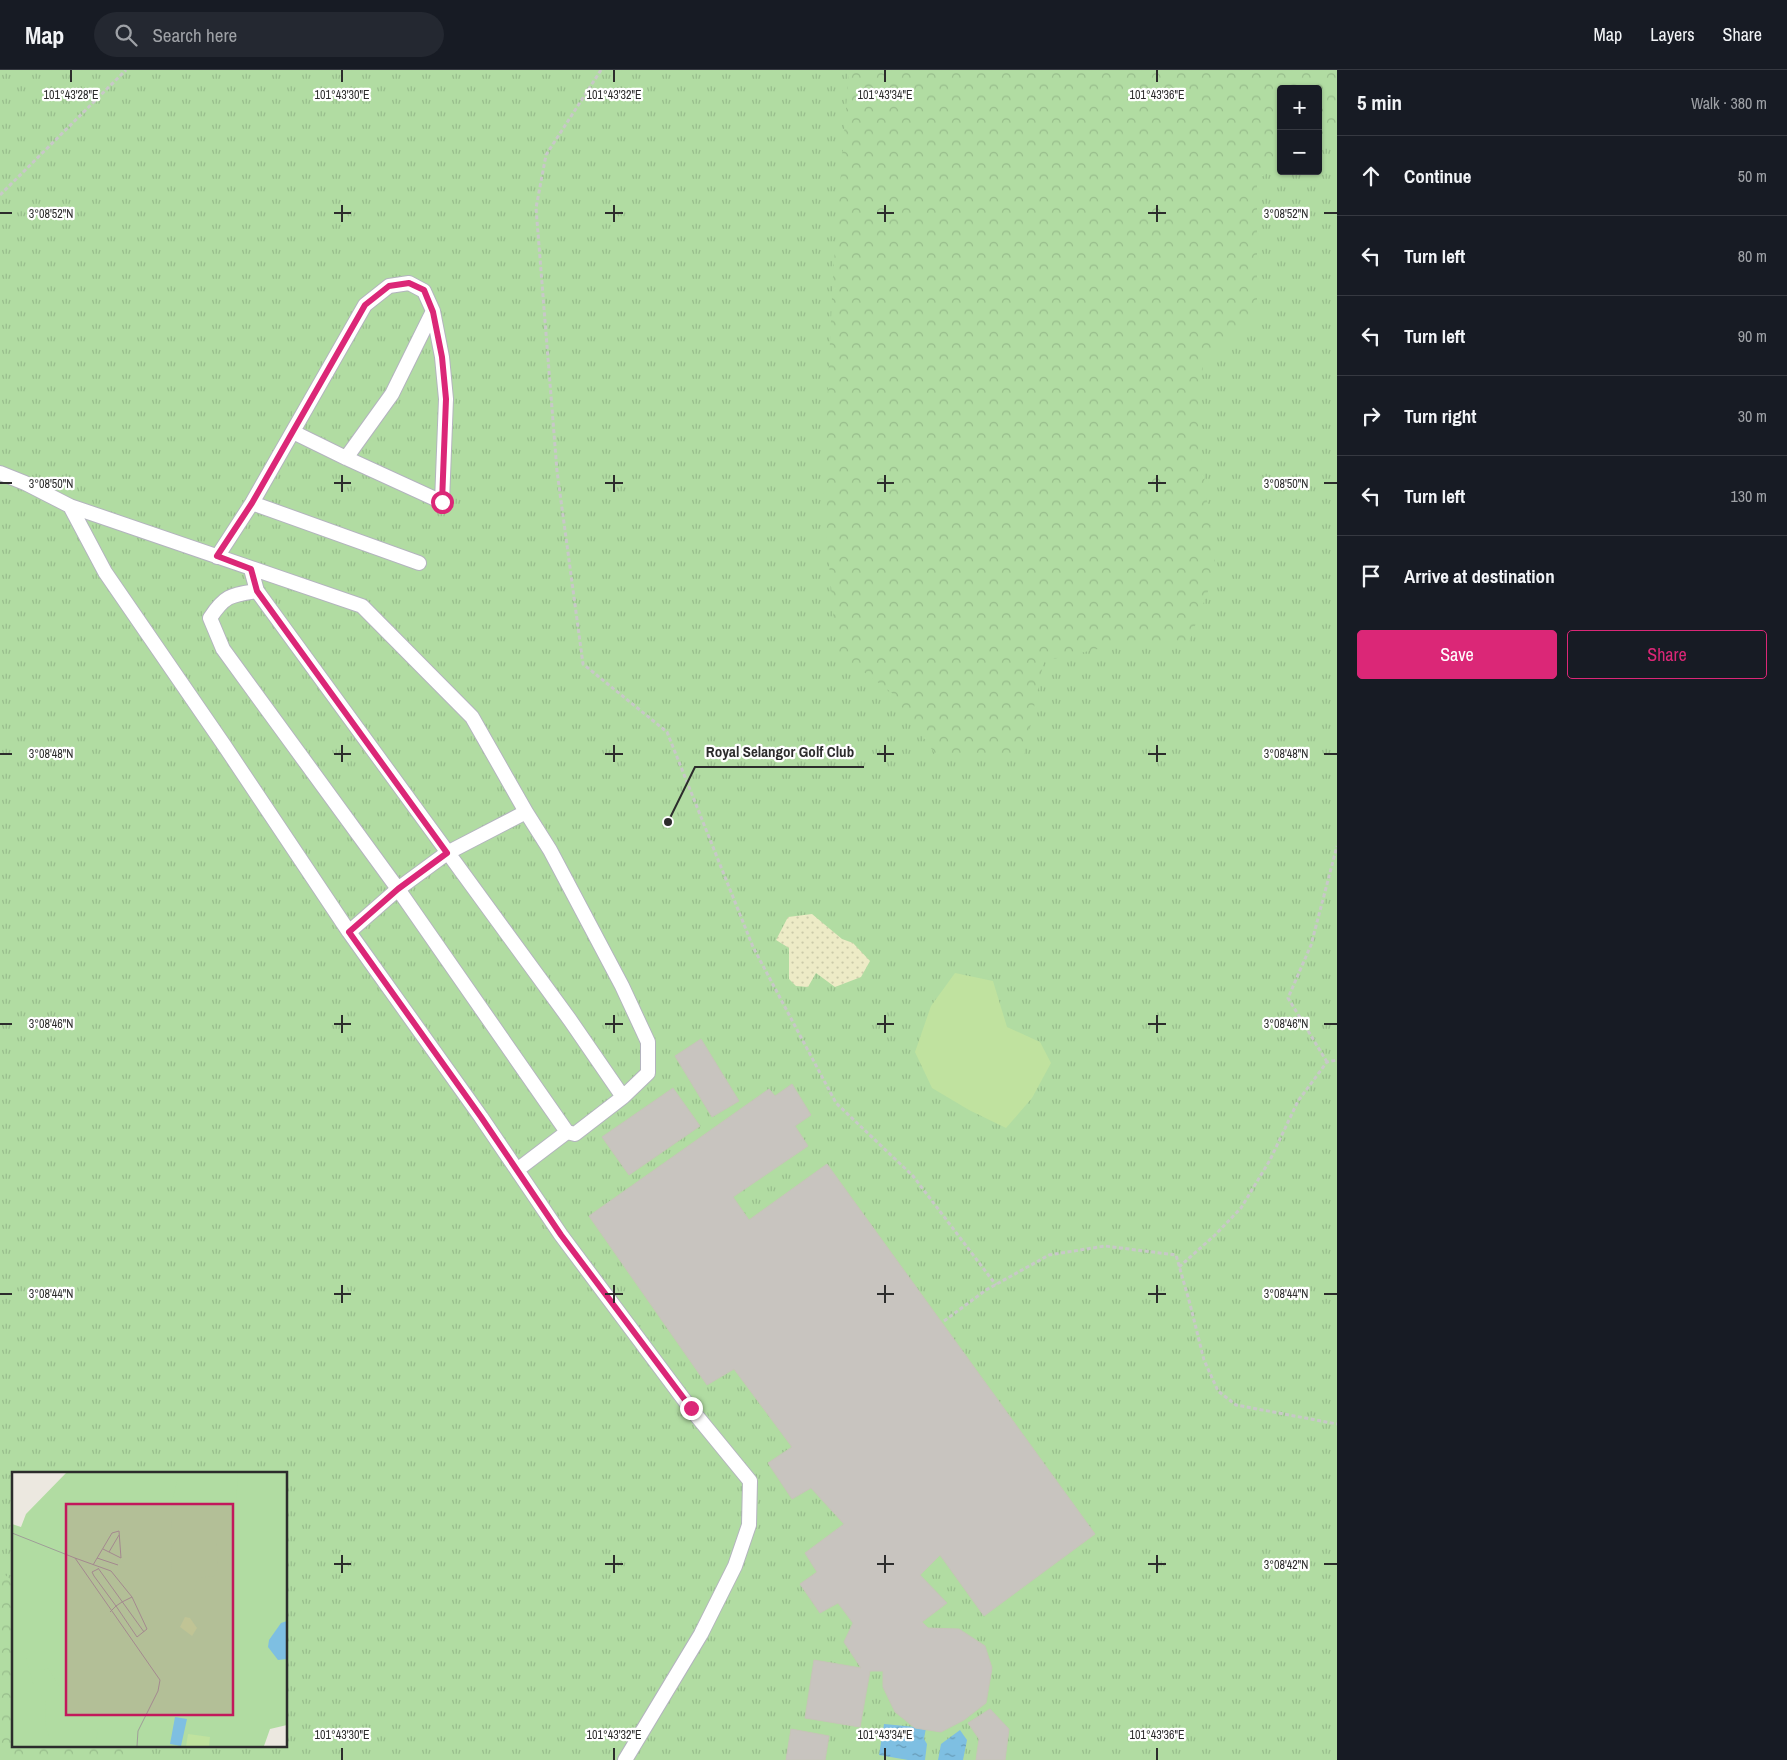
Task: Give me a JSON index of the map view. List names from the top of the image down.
{
  "places": ["Royal Selangor Golf Club"],
  "page": {
    "header": "Map",
    "search": "Search here",
    "nav": ["Map", "Layers", "Share"],
    "heading": ["5 min", "Walk · 380 m"],
    "map_buttons": ["+", "−"],
    "list": [
      ["Continue", "50 m"],
      ["Turn left", "80 m"],
      ["Turn left", "90 m"],
      ["Turn right", "30 m"],
      ["Turn left", "130 m"],
      "Arrive at destination"
    ],
    "buttons": ["Save", "Share"]
  },
  "coordinates": [
    "101°43'28\"E",
    "101°43'30\"E",
    "101°43'32\"E",
    "101°43'34\"E",
    "101°43'36\"E",
    "3°08'52\"N",
    "3°08'50\"N",
    "3°08'48\"N",
    "3°08'46\"N",
    "3°08'44\"N",
    "3°08'42\"N"
  ]
}
